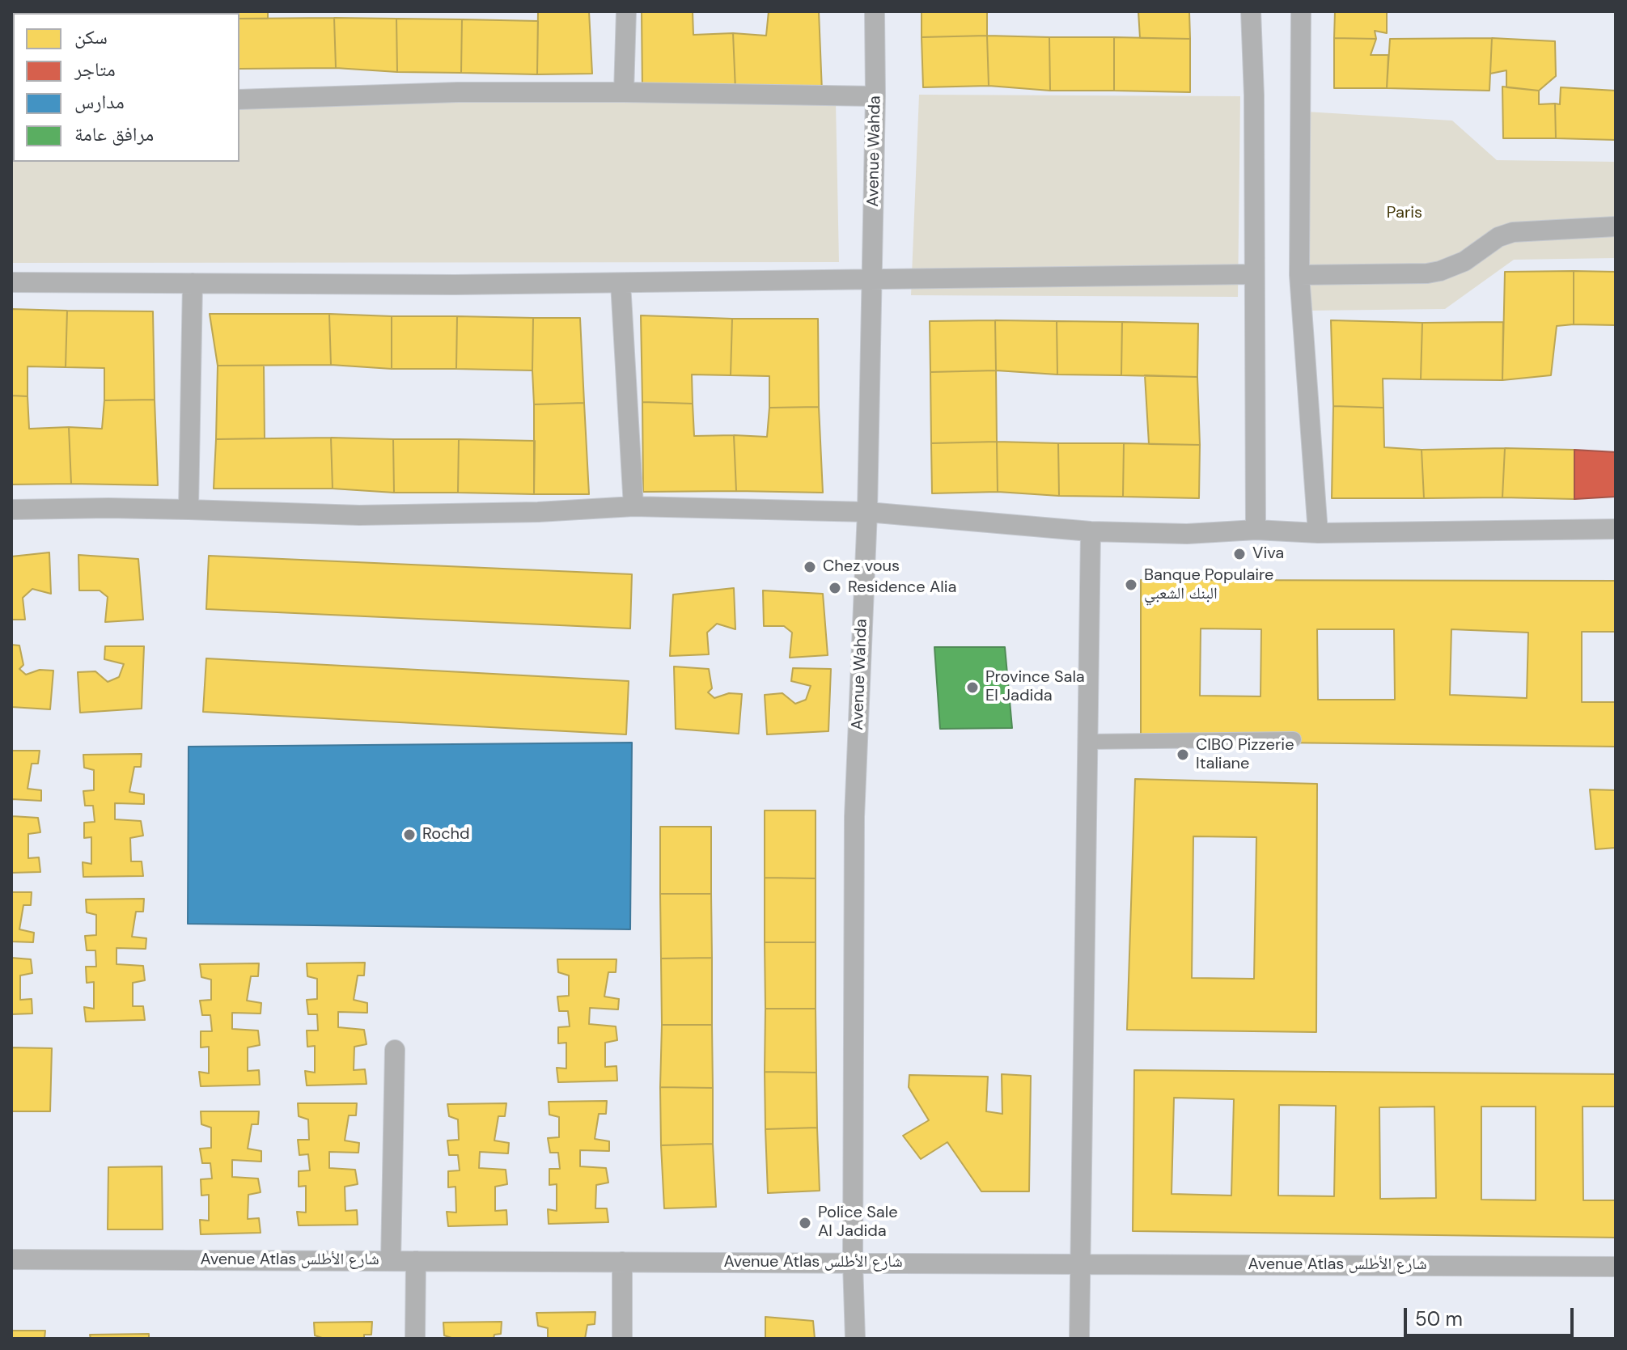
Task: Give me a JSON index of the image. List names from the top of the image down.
{
  "streets": {
    "street": ["Avenue Wahda", "Avenue Atlas شارع الأطلس"]
  },
  "crossings": [
    ["Avenue Wahda", "Avenue Atlas شارع الأطلس"]
  ],
  "parks": ["Paris"],
  "places": [
    "Viva",
    "Chez vous",
    "Banque Populaire البنك الشعبي",
    "Residence Alia",
    "Province Sala El Jadida",
    "CIBO Pizzerie Italiane",
    "Rochd",
    "Police Sale Al Jadida"
  ],
  "legend": [
    "سكن",
    "متاجر",
    "مدارس",
    "مرافق عامة"
  ],
  "scale_bar": "50 m"
}
